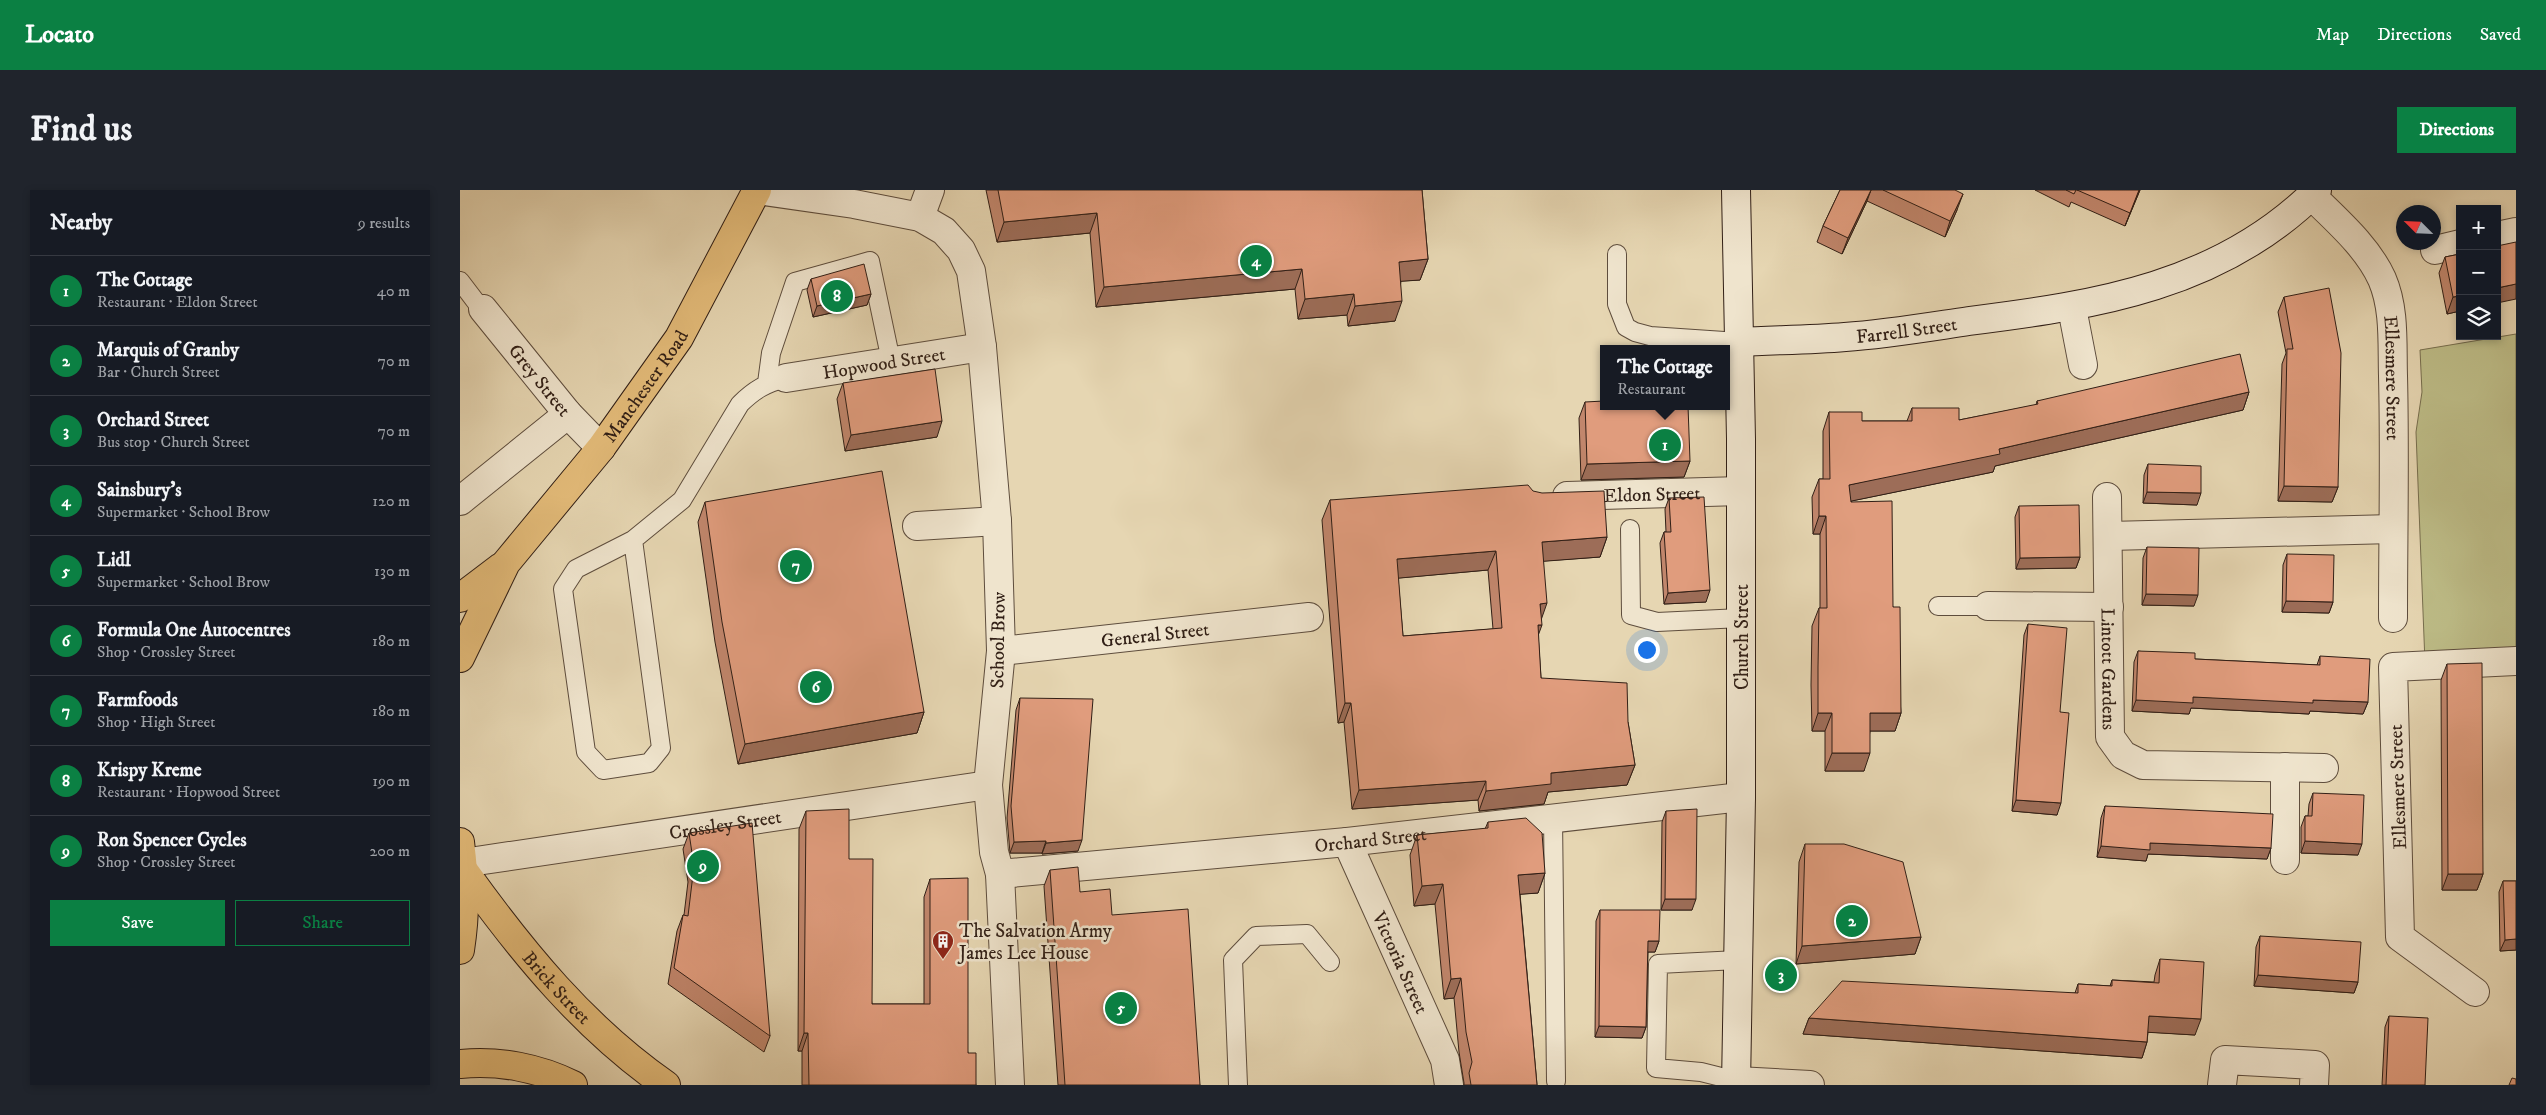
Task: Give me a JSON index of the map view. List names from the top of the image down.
{
  "streets": {
    "main road": ["Manchester Road", "Brick Street"],
    "street": [
      "Farrell Street",
      "Hopwood Street",
      "Ellesmere Street",
      "Grey Street",
      "Eldon Street",
      "General Street",
      "Church Street",
      "School Brow",
      "Lintott Gardens",
      "Crossley Street",
      "Orchard Street",
      "Victoria Street"
    ]
  },
  "crossings": [
    ["Farrell Street", "Ellesmere Street"],
    ["Farrell Street", "Church Street"],
    ["Hopwood Street", "School Brow"],
    ["Grey Street", "Manchester Road"],
    ["Manchester Road", "School Brow"],
    ["Eldon Street", "Church Street"],
    ["General Street", "School Brow"],
    ["Church Street", "Orchard Street"],
    ["School Brow", "Crossley Street"],
    ["School Brow", "Orchard Street"],
    ["Crossley Street", "Brick Street"],
    ["Orchard Street", "Victoria Street"]
  ],
  "places": {
    "building": ["The Salvation Army James Lee House"]
  },
  "north": "top left",
  "page": {
    "header": "Locato",
    "nav": ["Map", "Directions", "Saved"],
    "buttons": [
      "Directions",
      ["Save", "Share"]
    ],
    "title": "Find us",
    "heading": ["Nearby", "9 results"],
    "map_buttons": ["+", "−"],
    "pins": [
      "4",
      "8",
      "1",
      "7",
      "6",
      "9",
      "2",
      "3",
      "5"
    ],
    "list": [
      {
        "mark": "1",
        "name": "The Cottage",
        "note": "Restaurant · Eldon Street",
        "value": "40 m"
      },
      {
        "mark": "2",
        "name": "Marquis of Granby",
        "note": "Bar · Church Street",
        "value": "70 m"
      },
      {
        "mark": "3",
        "name": "Orchard Street",
        "note": "Bus stop · Church Street",
        "value": "70 m"
      },
      {
        "mark": "4",
        "name": "Sainsbury's",
        "note": "Supermarket · School Brow",
        "value": "120 m"
      },
      {
        "mark": "5",
        "name": "Lidl",
        "note": "Supermarket · School Brow",
        "value": "130 m"
      },
      {
        "mark": "6",
        "name": "Formula One Autocentres",
        "note": "Shop · Crossley Street",
        "value": "180 m"
      },
      {
        "mark": "7",
        "name": "Farmfoods",
        "note": "Shop · High Street",
        "value": "180 m"
      },
      {
        "mark": "8",
        "name": "Krispy Kreme",
        "note": "Restaurant · Hopwood Street",
        "value": "190 m"
      },
      {
        "mark": "9",
        "name": "Ron Spencer Cycles",
        "note": "Shop · Crossley Street",
        "value": "200 m"
      }
    ],
    "popup": ["The Cottage", "Restaurant"]
  }
}
